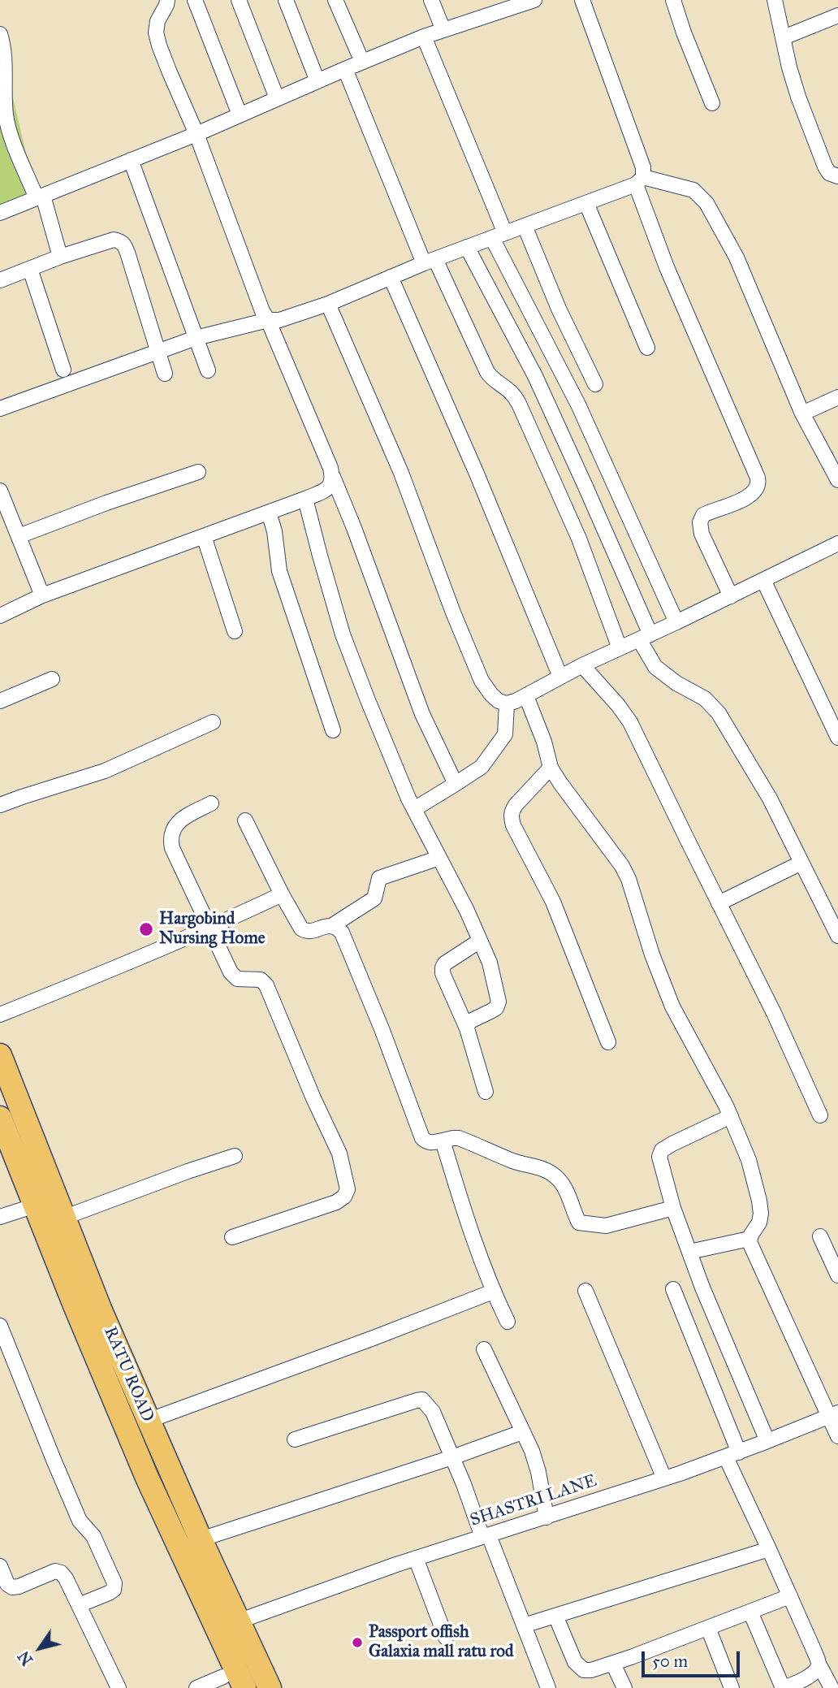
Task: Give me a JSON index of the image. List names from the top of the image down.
{
  "streets": {
    "main road": ["RATU ROAD"],
    "street": ["SHASTRI LANE"]
  },
  "crossings": [
    ["RATU ROAD", "SHASTRI LANE"]
  ],
  "places": ["Hargobind Nursing Home", "Passport offish Galaxia mall ratu rod"],
  "scale_bar": "50 m",
  "north": "bottom left"
}
